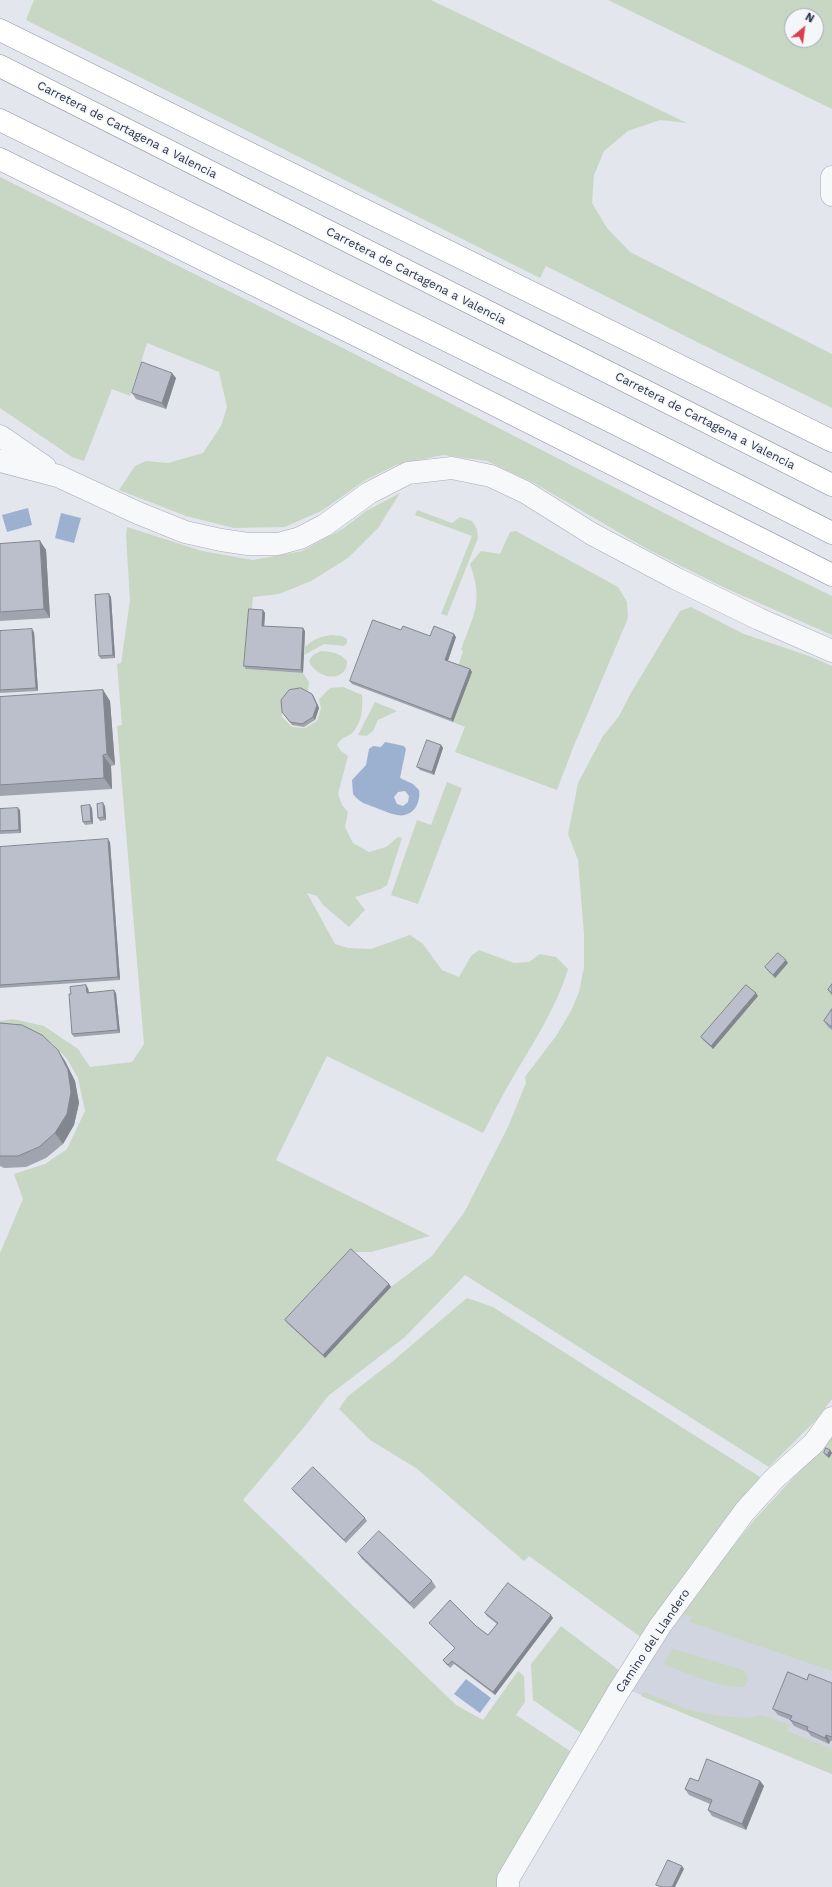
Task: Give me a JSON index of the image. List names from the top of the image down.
{
  "streets": {
    "highway": ["Carretera de Cartagena a Valencia"],
    "street": ["Camino del Llandero"]
  },
  "north": "top right"
}
